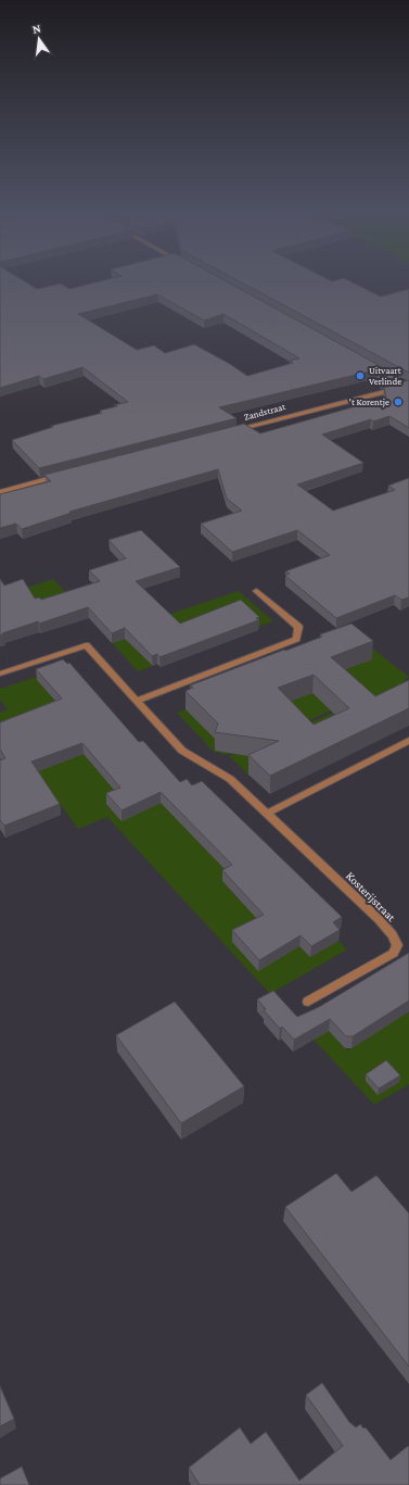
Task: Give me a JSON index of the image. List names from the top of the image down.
{
  "streets": {
    "street": ["Zandstraat", "Kosterijstraat"]
  },
  "places": ["Uitvaart Verlinde", "'t Korentje"],
  "north": "top"
}
